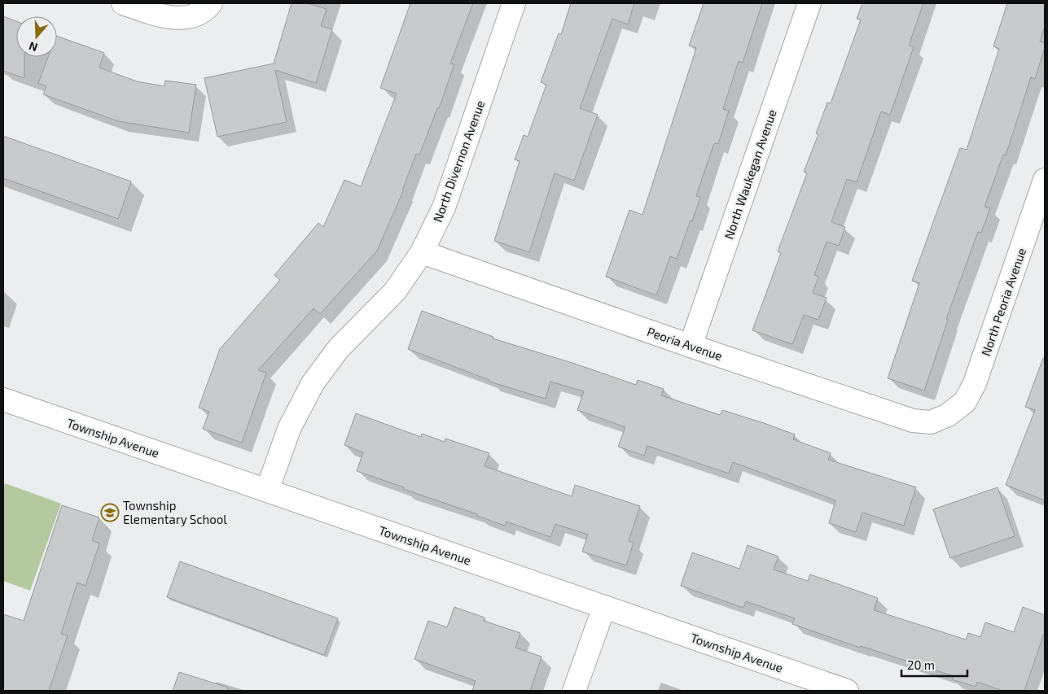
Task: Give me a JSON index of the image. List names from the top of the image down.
{
  "streets": {
    "street": [
      "North Divernon Avenue",
      "North Waukegan Avenue",
      "North Peoria Avenue",
      "Peoria Avenue",
      "Township Avenue"
    ]
  },
  "crossings": [
    ["North Divernon Avenue", "Peoria Avenue"],
    ["North Divernon Avenue", "Township Avenue"],
    ["North Waukegan Avenue", "Peoria Avenue"],
    ["North Peoria Avenue", "Peoria Avenue"]
  ],
  "places": {
    "school or university": ["Township Elementary School"]
  },
  "scale_bar": "20 m",
  "north": "bottom"
}
